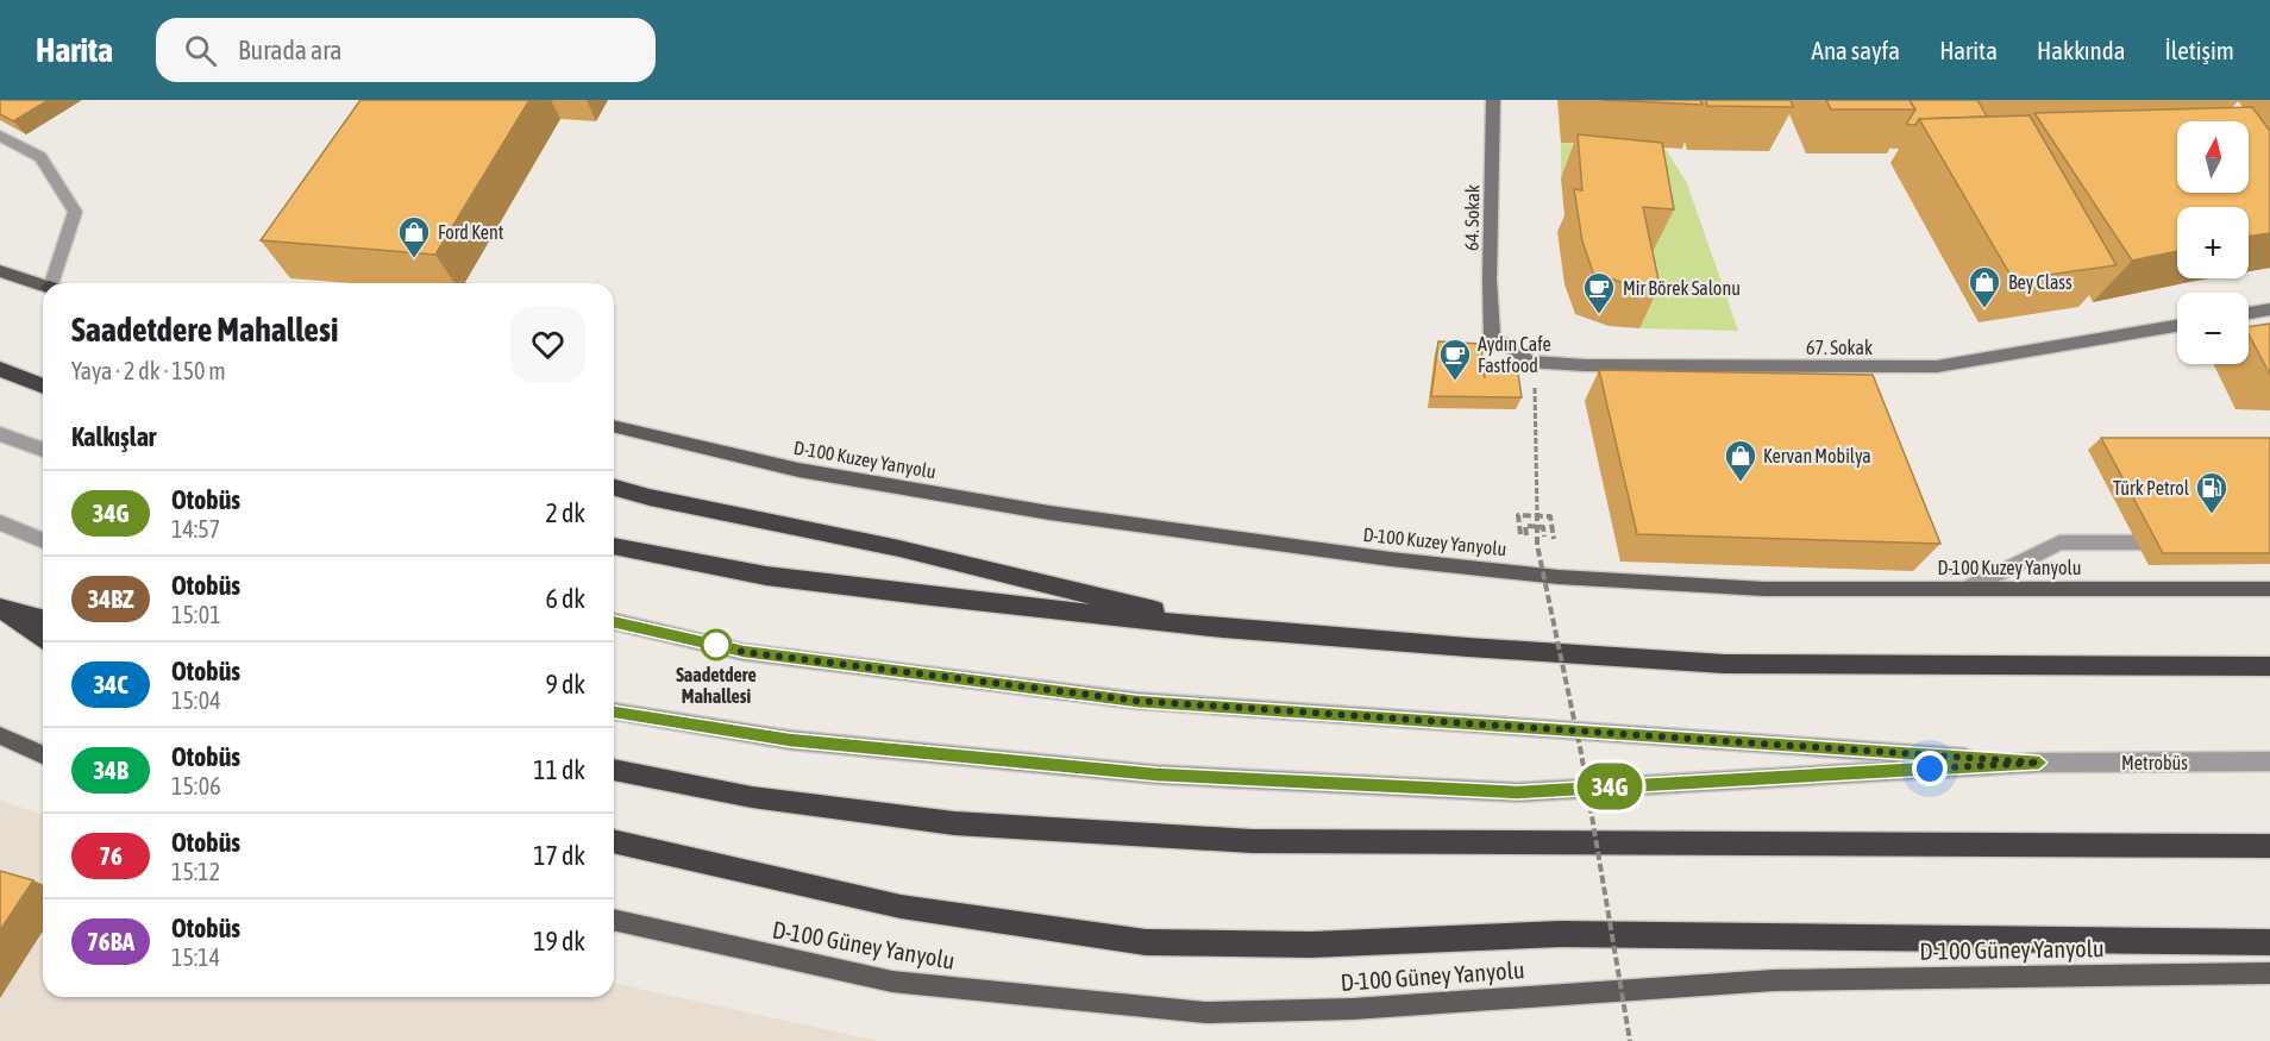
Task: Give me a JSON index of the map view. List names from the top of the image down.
{
  "streets": {
    "main road": ["D-100 Kuzey Yanyolu", "D-100 Güney Yanyolu"],
    "street": ["64. Sokak", "67. Sokak"],
    "lane": ["Metrobüs"]
  },
  "crossings": [
    ["64. Sokak", "67. Sokak"]
  ],
  "places": {
    "shop": ["Ford Kent", "Bey Class", "Kervan Mobilya"],
    "cafe": ["Mir Börek Salonu", "Aydın Cafe Fastfood"],
    "fuel station": ["Türk Petrol"],
    "other": ["Saadetdere Mahallesi"]
  },
  "lines": ["bus line 34G"],
  "north": "top",
  "page": {
    "header": "Harita",
    "search": "Burada ara",
    "nav": [
      "Ana sayfa",
      "Harita",
      "Hakkında",
      "İletişim"
    ],
    "on_map": "34G",
    "map_buttons": ["+", "−"],
    "heading": [
      ["Saadetdere Mahallesi", "Yaya · 2 dk · 150 m"],
      "Kalkışlar"
    ],
    "list": [
      {
        "mark": "34G",
        "name": "Otobüs",
        "note": "14:57",
        "value": "2 dk"
      },
      {
        "mark": "34BZ",
        "name": "Otobüs",
        "note": "15:01",
        "value": "6 dk"
      },
      {
        "mark": "34C",
        "name": "Otobüs",
        "note": "15:04",
        "value": "9 dk"
      },
      {
        "mark": "34B",
        "name": "Otobüs",
        "note": "15:06",
        "value": "11 dk"
      },
      {
        "mark": "76",
        "name": "Otobüs",
        "note": "15:12",
        "value": "17 dk"
      },
      {
        "mark": "76BA",
        "name": "Otobüs",
        "note": "15:14",
        "value": "19 dk"
      }
    ]
  }
}
